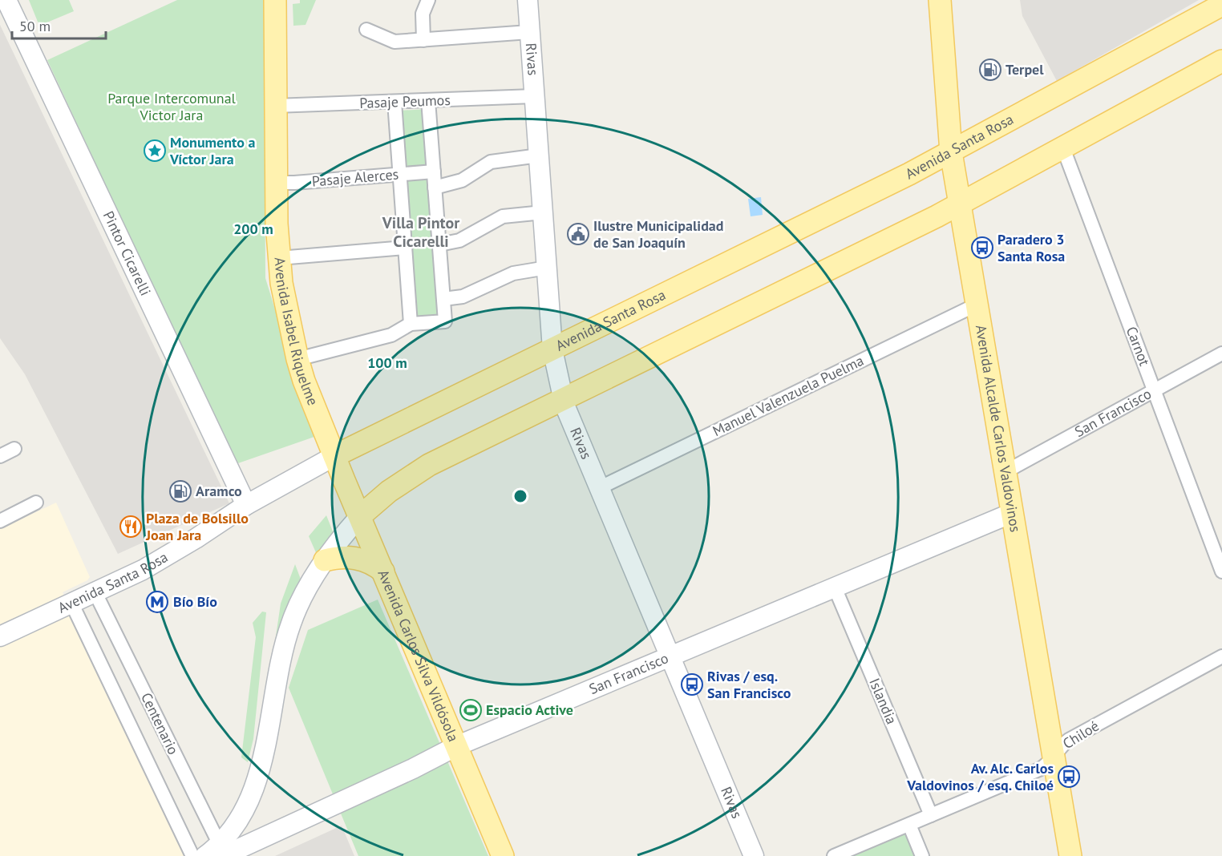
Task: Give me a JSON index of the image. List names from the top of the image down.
{
  "streets": {
    "main road": [
      "Avenida Santa Rosa",
      "Avenida Isabel Riquelme",
      "Avenida Alcalde Carlos Valdovinos",
      "Avenida Carlos Silva Vildósola"
    ],
    "street": [
      "Rivas",
      "Pasaje Peumos",
      "Pasaje Alerces",
      "Pintor Cicarelli",
      "Carnot",
      "Manuel Valenzuela Puelma",
      "San Francisco",
      "Islandia",
      "Centenario",
      "Chiloé"
    ]
  },
  "crossings": [
    ["Rivas", "Pasaje Peumos"],
    ["Rivas", "Avenida Santa Rosa"],
    ["Rivas", "Manuel Valenzuela Puelma"],
    ["Rivas", "San Francisco"],
    ["Pasaje Peumos", "Avenida Isabel Riquelme"],
    ["Avenida Santa Rosa", "Pintor Cicarelli"],
    ["Avenida Santa Rosa", "Avenida Isabel Riquelme"],
    ["Avenida Santa Rosa", "Avenida Alcalde Carlos Valdovinos"],
    ["Avenida Santa Rosa", "Avenida Carlos Silva Vildósola"],
    ["Avenida Santa Rosa", "Centenario"],
    ["Pasaje Alerces", "Avenida Isabel Riquelme"],
    ["Avenida Isabel Riquelme", "Avenida Carlos Silva Vildósola"],
    ["Carnot", "San Francisco"],
    ["Manuel Valenzuela Puelma", "Avenida Alcalde Carlos Valdovinos"],
    ["San Francisco", "Avenida Alcalde Carlos Valdovinos"],
    ["San Francisco", "Avenida Carlos Silva Vildósola"],
    ["San Francisco", "Islandia"],
    ["San Francisco", "Centenario"],
    ["Avenida Alcalde Carlos Valdovinos", "Chiloé"],
    ["Islandia", "Chiloé"]
  ],
  "districts": ["Villa Pintor Cicarelli"],
  "parks": ["Parque Intercomunal Victor Jara"],
  "places": {
    "fuel station": ["Terpel", "Aramco"],
    "place": ["Monumento a Víctor Jara"],
    "public building": ["Ilustre Municipalidad de San Joaquín"],
    "bus stop": ["Paradero 3 Santa Rosa", "Rivas / esq. San Francisco", "Av. Alc. Carlos Valdovinos / esq. Chiloé"],
    "restaurant": ["Plaza de Bolsillo Joan Jara"],
    "metro station": ["Bío Bío"],
    "sports": ["Espacio Active"]
  },
  "scale_bar": "50 m",
  "rings": ["200 m", "100 m"]
}
